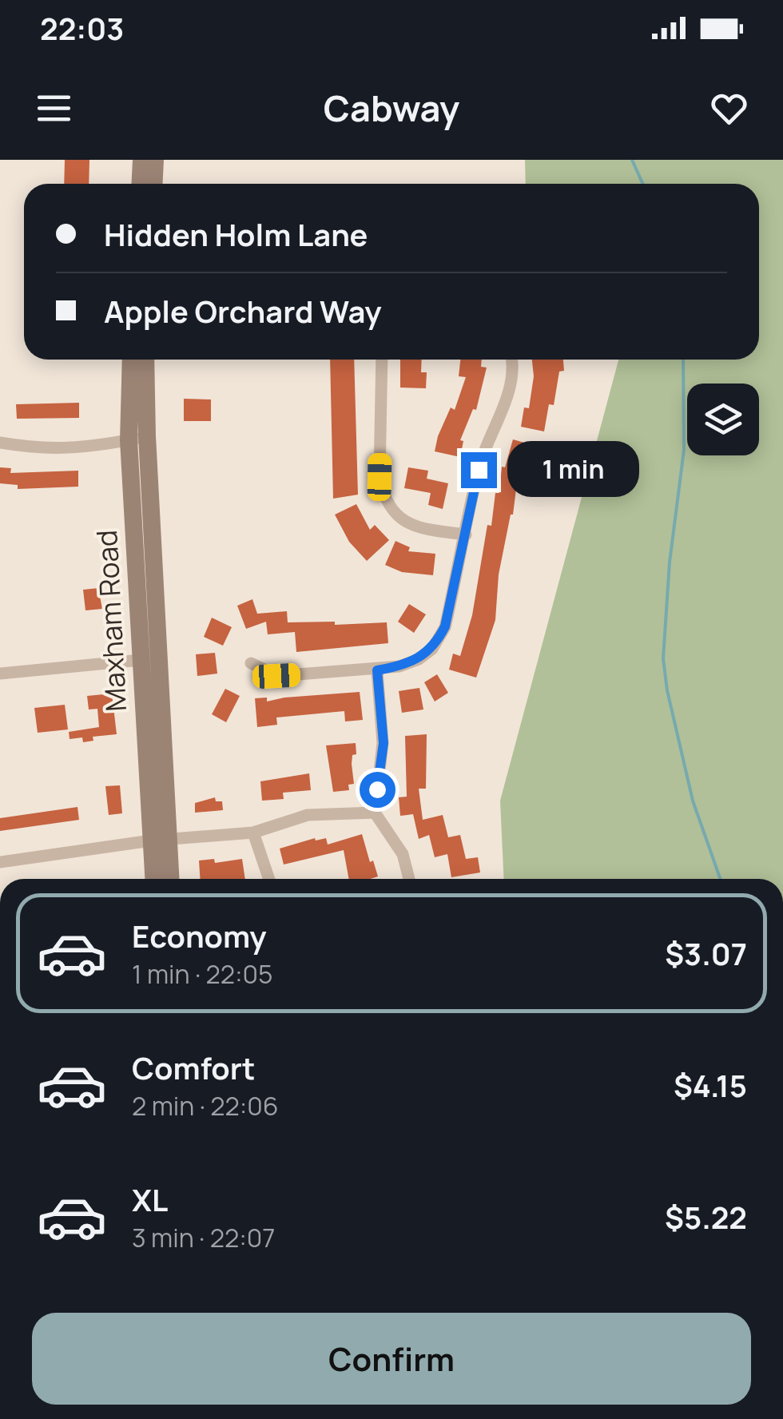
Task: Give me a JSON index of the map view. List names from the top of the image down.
{
  "streets": {
    "main road": ["Maxham Road"]
  },
  "page": {
    "status": "22:03",
    "header": "Cabway",
    "banner": ["Hidden Holm Lane", "Apple Orchard Way"],
    "bubble": "1 min",
    "list": [
      {
        "name": "Economy",
        "note": "1 min · 22:05",
        "value": "$3.07"
      },
      {
        "name": "Comfort",
        "note": "2 min · 22:06",
        "value": "$4.15"
      },
      {
        "name": "XL",
        "note": "3 min · 22:07",
        "value": "$5.22"
      }
    ],
    "buttons": "Confirm"
  }
}
